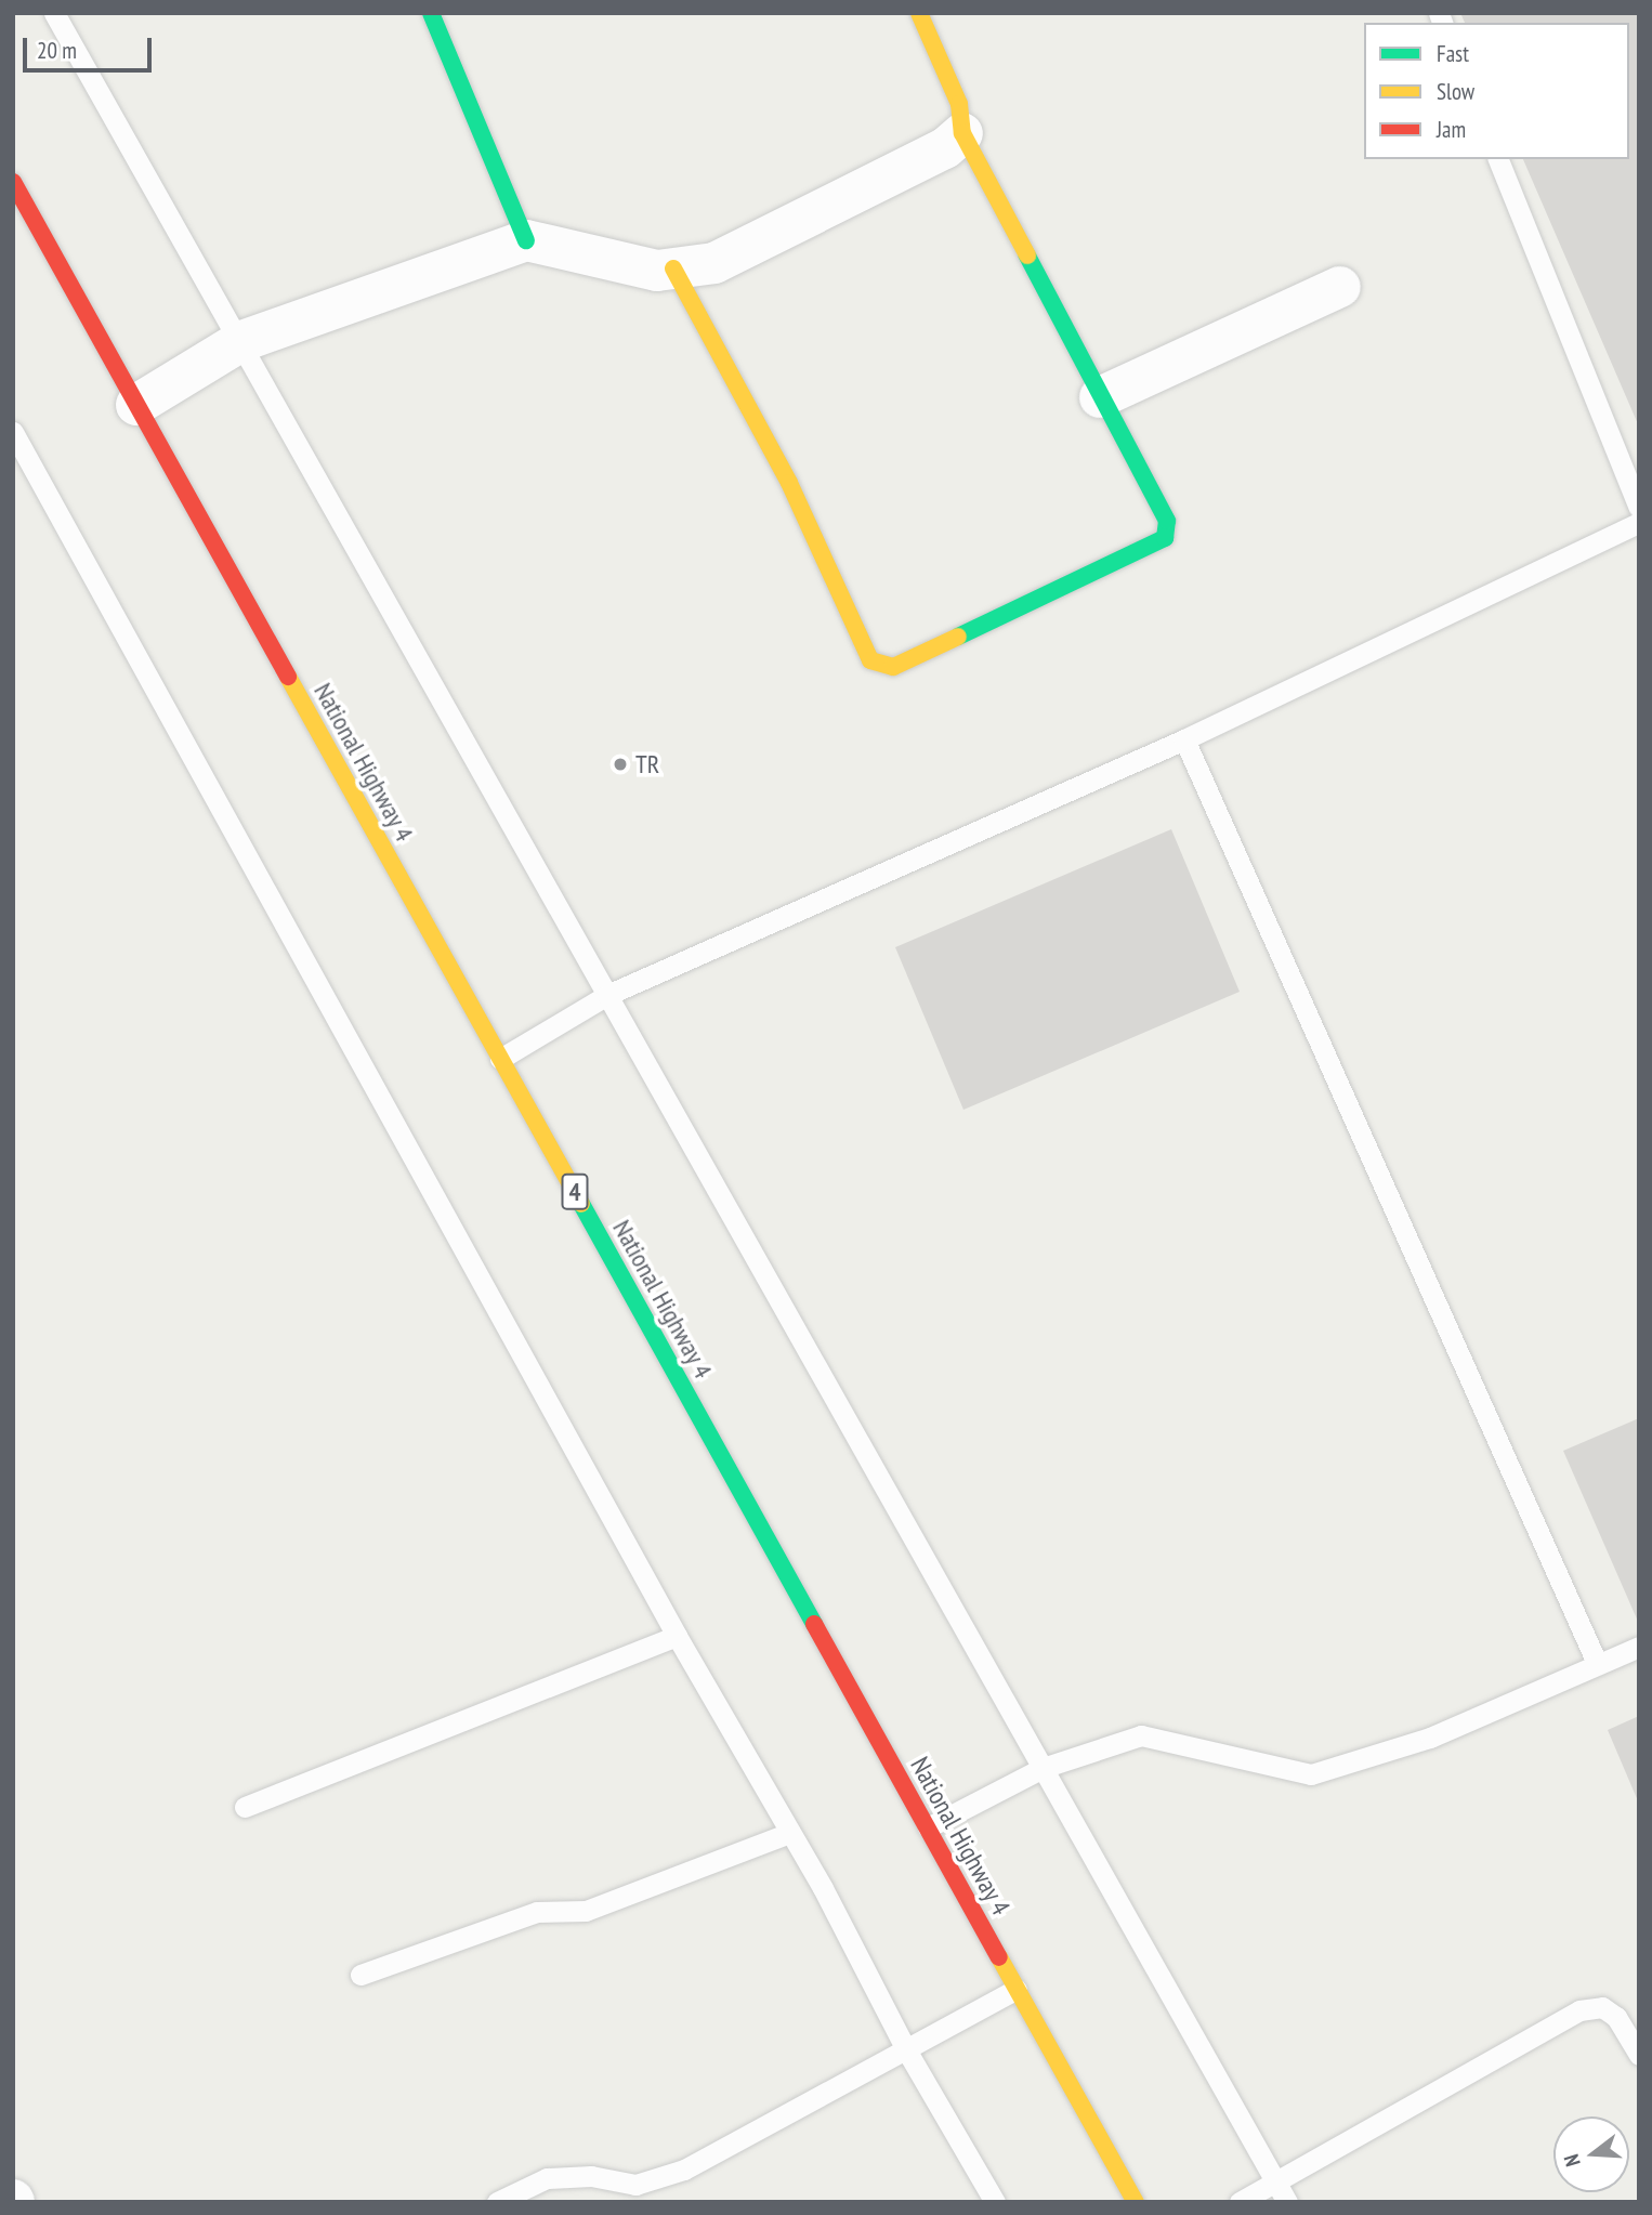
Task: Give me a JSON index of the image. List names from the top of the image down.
{
  "streets": {
    "main road": ["National Highway 4", "4"]
  },
  "places": ["TR"],
  "legend": ["Fast", "Slow", "Jam"],
  "scale_bar": "20 m",
  "north": "left"
}
